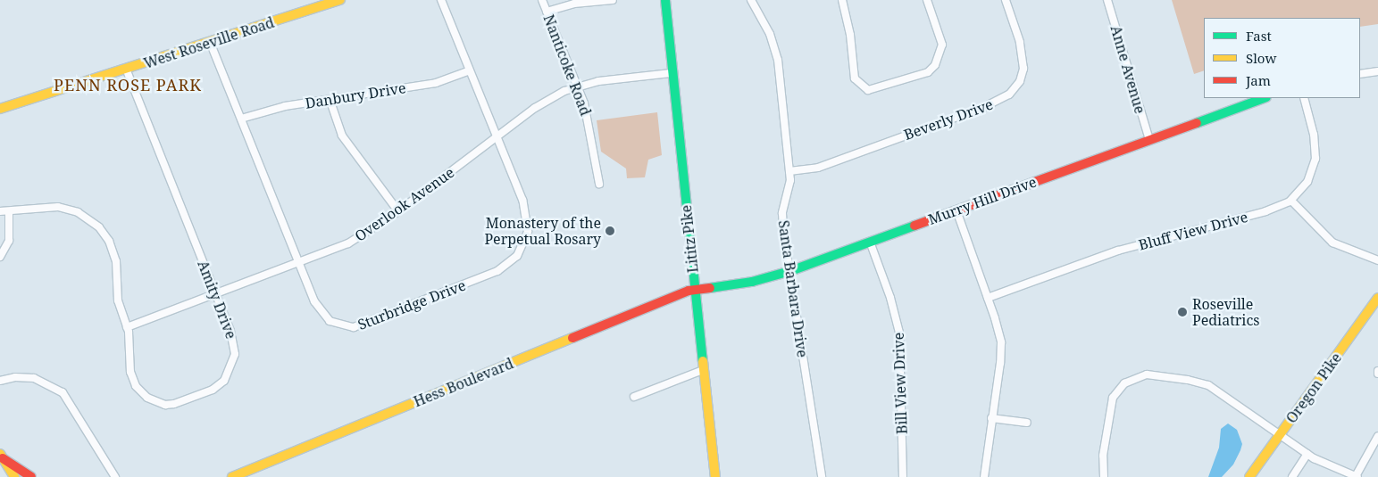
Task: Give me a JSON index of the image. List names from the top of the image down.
{
  "streets": {
    "main road": [
      "West Roseville Road",
      "Murry Hill Drive",
      "Lititz Pike",
      "Hess Boulevard",
      "Oregon Pike"
    ],
    "street": [
      "Nanticoke Road",
      "Anne Avenue",
      "Danbury Drive",
      "Beverly Drive",
      "Overlook Avenue",
      "Bluff View Drive",
      "Santa Barbara Drive",
      "Amity Drive",
      "Sturbridge Drive",
      "Bill View Drive"
    ]
  },
  "crossings": [
    ["West Roseville Road", "Amity Drive"],
    ["West Roseville Road", "Sturbridge Drive"],
    ["Nanticoke Road", "Overlook Avenue"],
    ["Anne Avenue", "Murry Hill Drive"],
    ["Danbury Drive", "Sturbridge Drive"],
    ["Beverly Drive", "Santa Barbara Drive"],
    ["Murry Hill Drive", "Lititz Pike"],
    ["Murry Hill Drive", "Santa Barbara Drive"],
    ["Murry Hill Drive", "Hess Boulevard"],
    ["Murry Hill Drive", "Bill View Drive"],
    ["Overlook Avenue", "Lititz Pike"],
    ["Overlook Avenue", "Amity Drive"],
    ["Overlook Avenue", "Sturbridge Drive"],
    ["Lititz Pike", "Hess Boulevard"]
  ],
  "districts": ["PENN ROSE PARK"],
  "places": ["Monastery of the Perpetual Rosary", "Roseville Pediatrics"],
  "legend": ["Fast", "Slow", "Jam"]
}
